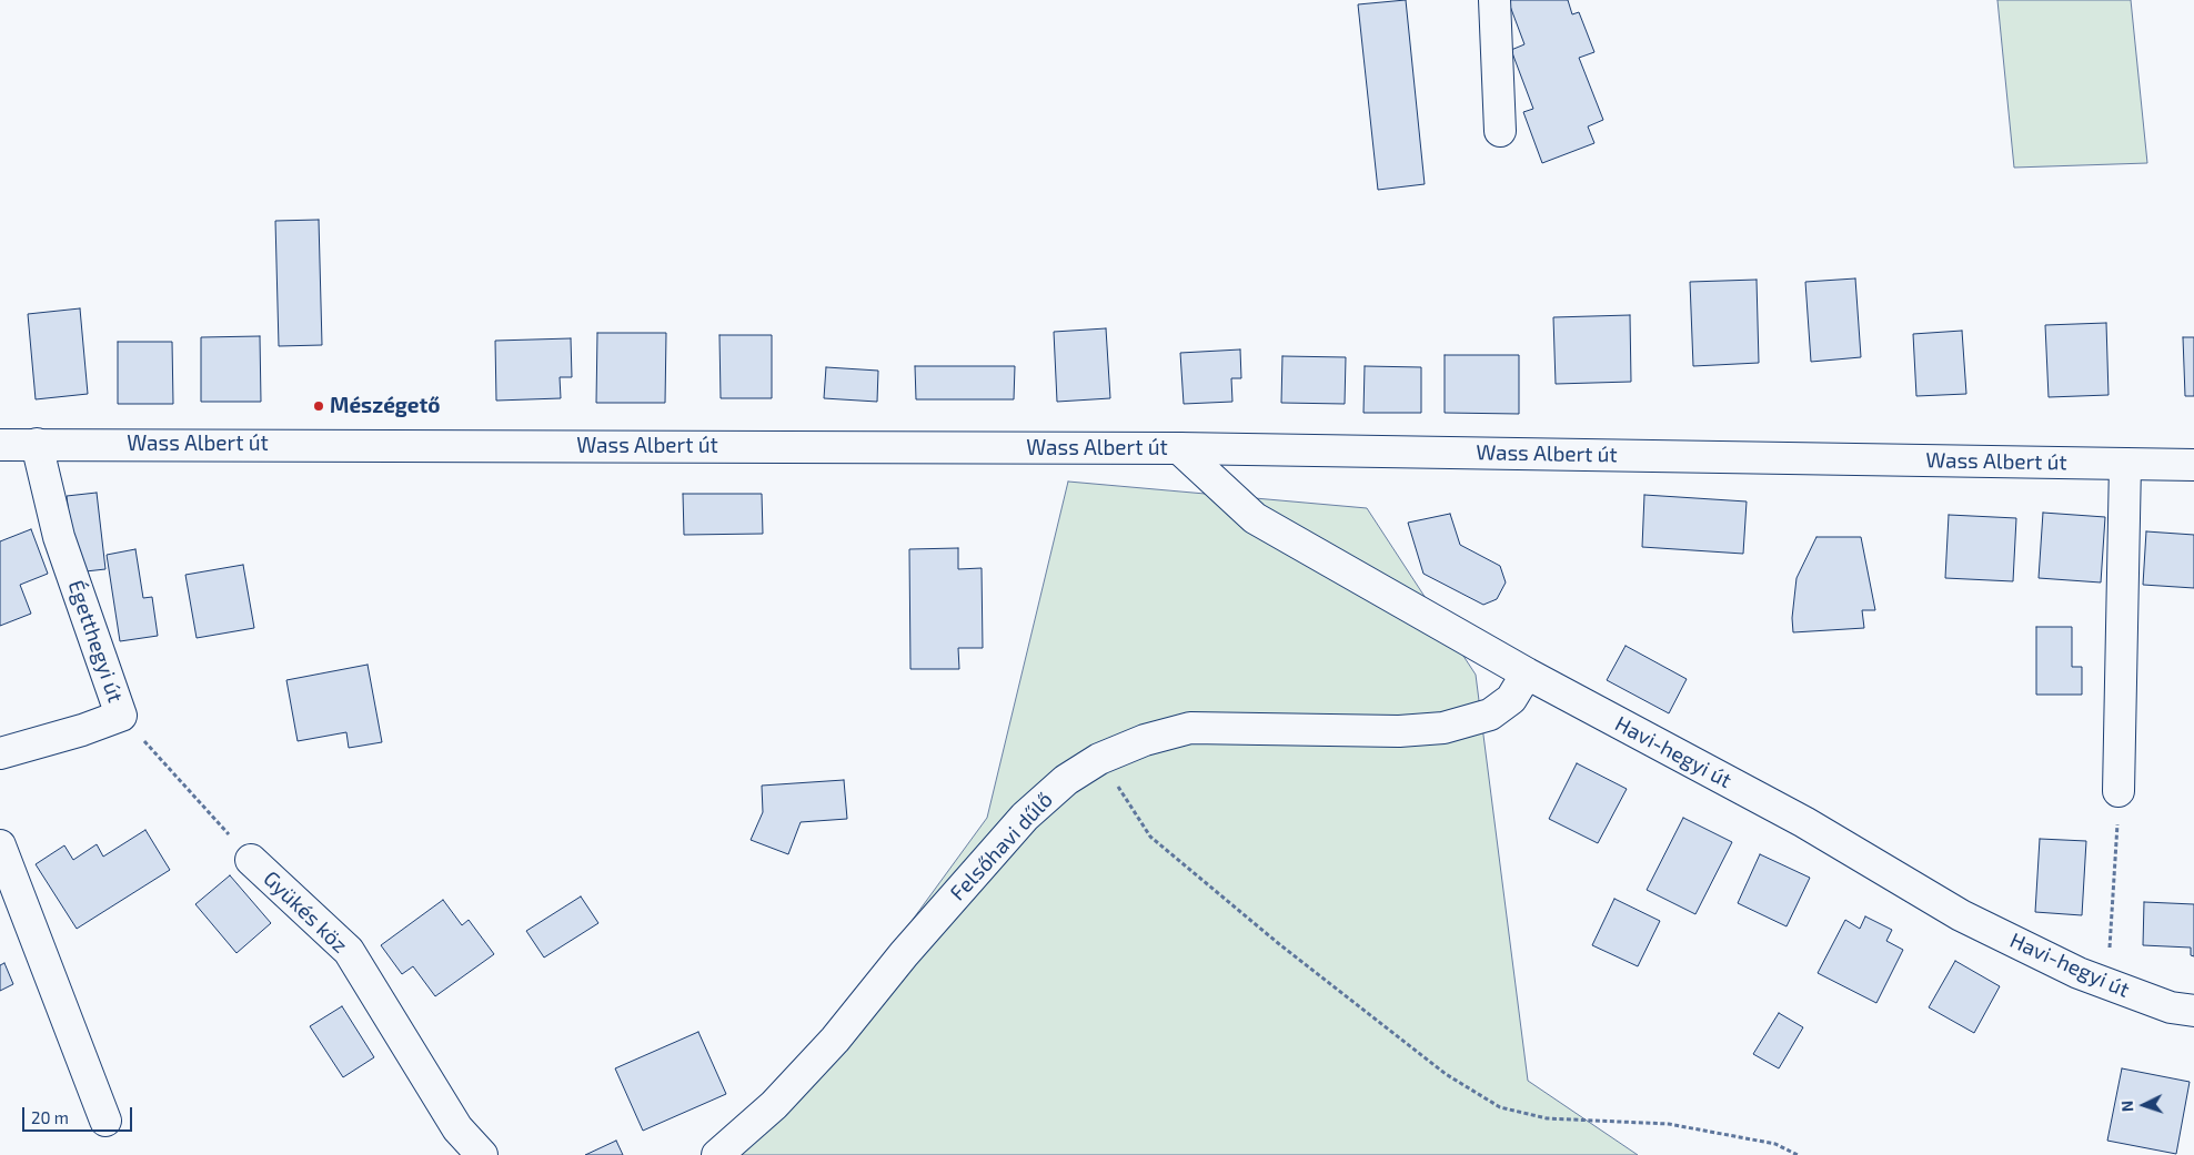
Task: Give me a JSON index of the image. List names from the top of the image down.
{
  "streets": {
    "street": [
      "Wass Albert út",
      "Égetthegyi út",
      "Havi-hegyi út",
      "Felsőhavi dűlő",
      "Gyükés köz"
    ]
  },
  "crossings": [
    ["Wass Albert út", "Égetthegyi út"],
    ["Wass Albert út", "Havi-hegyi út"],
    ["Égetthegyi út", "Gyükés köz"],
    ["Havi-hegyi út", "Felsőhavi dűlő"]
  ],
  "places": ["Mészégető"],
  "scale_bar": "20 m",
  "north": "left"
}
